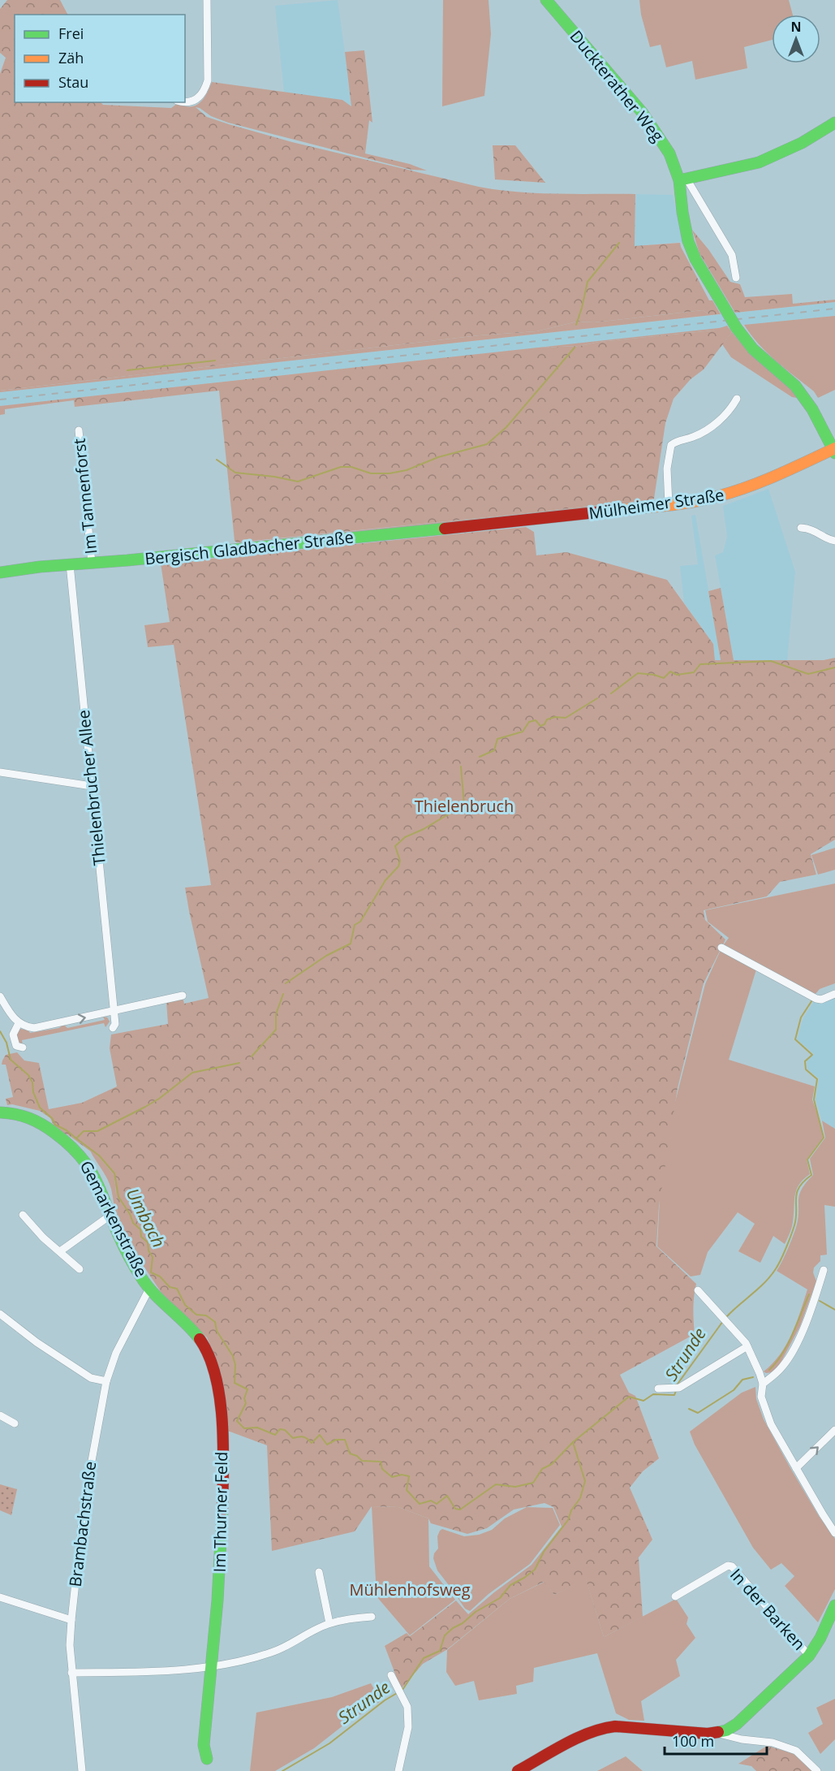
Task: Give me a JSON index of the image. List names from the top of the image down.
{
  "streets": {
    "street": [
      "Duckterather Weg",
      "Im Tannenforst",
      "Mülheimer Straße",
      "Bergisch Gladbacher Straße",
      "Thielenbrucher Allee",
      "Gemarkenstraße",
      "Im Thurner Feld",
      "Brambachstraße",
      "In der Barken"
    ]
  },
  "crossings": [
    ["Duckterather Weg", "Mülheimer Straße"],
    ["Im Tannenforst", "Bergisch Gladbacher Straße"],
    ["Mülheimer Straße", "Bergisch Gladbacher Straße"],
    ["Bergisch Gladbacher Straße", "Thielenbrucher Allee"],
    ["Gemarkenstraße", "Im Thurner Feld"],
    ["Gemarkenstraße", "Brambachstraße"],
    ["Im Thurner Feld", "Brambachstraße"]
  ],
  "water": ["Umbach", "Strunde"],
  "parks": ["Thielenbruch", "Mühlenhofsweg"],
  "legend": ["Frei", "Zäh", "Stau"],
  "scale_bar": "100 m",
  "north": "top"
}
